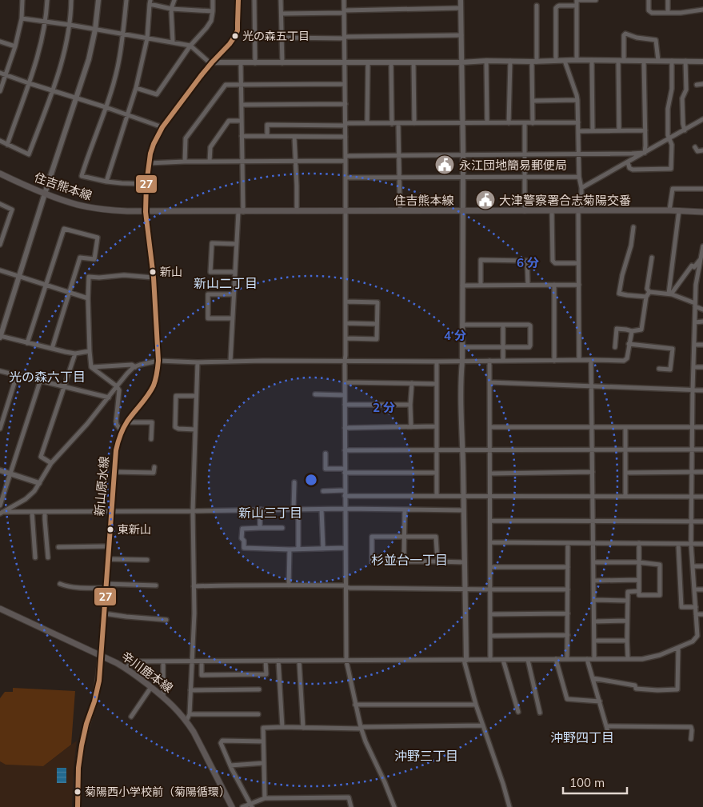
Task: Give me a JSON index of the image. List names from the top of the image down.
{
  "streets": {
    "main road": ["住吉熊本線", "新山原水線", "辛川鹿本線"]
  },
  "crossings": [
    ["住吉熊本線", "新山原水線"],
    ["新山原水線", "辛川鹿本線"]
  ],
  "districts": [
    "新山二丁目",
    "光の森六丁目",
    "新山三丁目",
    "杉並台一丁目",
    "沖野四丁目",
    "沖野三丁目"
  ],
  "places": {
    "other": [
      "光の森五丁目",
      "新山",
      "東新山",
      "菊陽西小学校前（菊陽循環）"
    ],
    "public building": ["永江団地簡易郵便局", "大津警察署合志菊陽交番"]
  },
  "lines": ["transit line 27"],
  "scale_bar": "100 m",
  "rings": ["6 分", "4 分", "2 分"]
}
